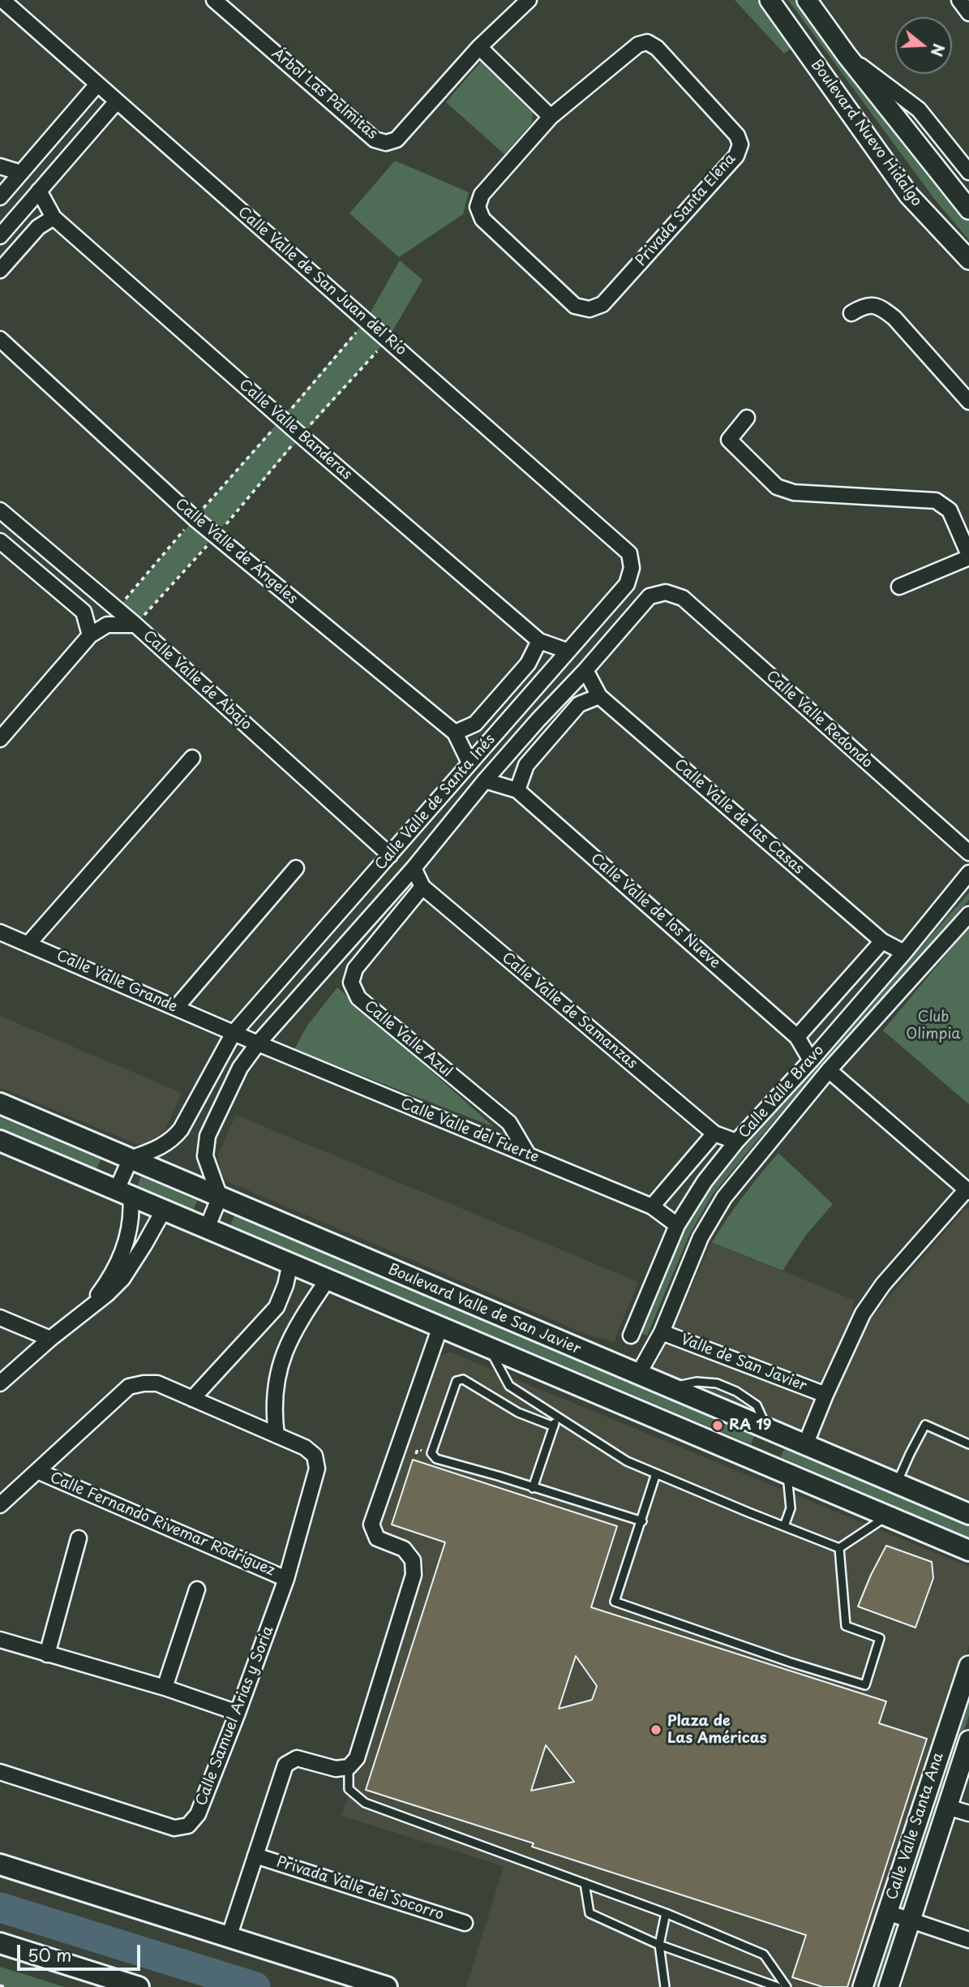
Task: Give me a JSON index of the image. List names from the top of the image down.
{
  "streets": {
    "main road": ["Boulevard Valle de San Javier"],
    "street": [
      "Árbol Las Palmitas",
      "Boulevard Nuevo Hidalgo",
      "Privada Santa Elena",
      "Calle Valle de San Juan del Río",
      "Calle Valle Banderas",
      "Calle Valle de Ángeles",
      "Calle Valle de Abajo",
      "Calle Valle Redondo",
      "Calle Valle de Santa Inés",
      "Calle Valle de las Casas",
      "Calle Valle de los Nueve",
      "Calle Valle Grande",
      "Calle Valle de Samanzas",
      "Calle Valle Azul",
      "Calle Valle Bravo",
      "Calle Valle del Fuerte",
      "Valle de San Javier",
      "Calle Fernando Rivemar Rodríguez",
      "Calle Samuel Arias y Soria",
      "Calle Valle Santa Ana",
      "Privada Valle del Socorro"
    ]
  },
  "crossings": [
    ["Calle Valle de San Juan del Río", "Calle Valle de Santa Inés"],
    ["Calle Valle Banderas", "Calle Valle de Santa Inés"],
    ["Calle Valle de Ángeles", "Calle Valle de Santa Inés"],
    ["Calle Valle de Abajo", "Calle Valle de Santa Inés"],
    ["Calle Valle Redondo", "Calle Valle de Santa Inés"],
    ["Calle Valle de Santa Inés", "Calle Valle de las Casas"],
    ["Calle Valle de Santa Inés", "Calle Valle de los Nueve"],
    ["Calle Valle de Santa Inés", "Calle Valle Grande"],
    ["Calle Valle de Santa Inés", "Calle Valle de Samanzas"],
    ["Calle Valle de Santa Inés", "Calle Valle del Fuerte"],
    ["Calle Valle de Santa Inés", "Boulevard Valle de San Javier"],
    ["Calle Valle de las Casas", "Calle Valle Bravo"],
    ["Calle Valle de los Nueve", "Calle Valle Bravo"],
    ["Calle Valle Grande", "Calle Valle del Fuerte"],
    ["Calle Valle de Samanzas", "Calle Valle Azul"],
    ["Calle Valle de Samanzas", "Calle Valle Bravo"],
    ["Calle Valle Azul", "Calle Valle del Fuerte"],
    ["Calle Valle Bravo", "Calle Valle del Fuerte"],
    ["Calle Valle Bravo", "Boulevard Valle de San Javier"],
    ["Calle Valle Bravo", "Valle de San Javier"],
    ["Calle Fernando Rivemar Rodríguez", "Calle Samuel Arias y Soria"]
  ],
  "parks": ["Club Olimpia"],
  "places": ["RA 19", "Plaza de Las Américas"],
  "scale_bar": "50 m",
  "north": "right"
}
